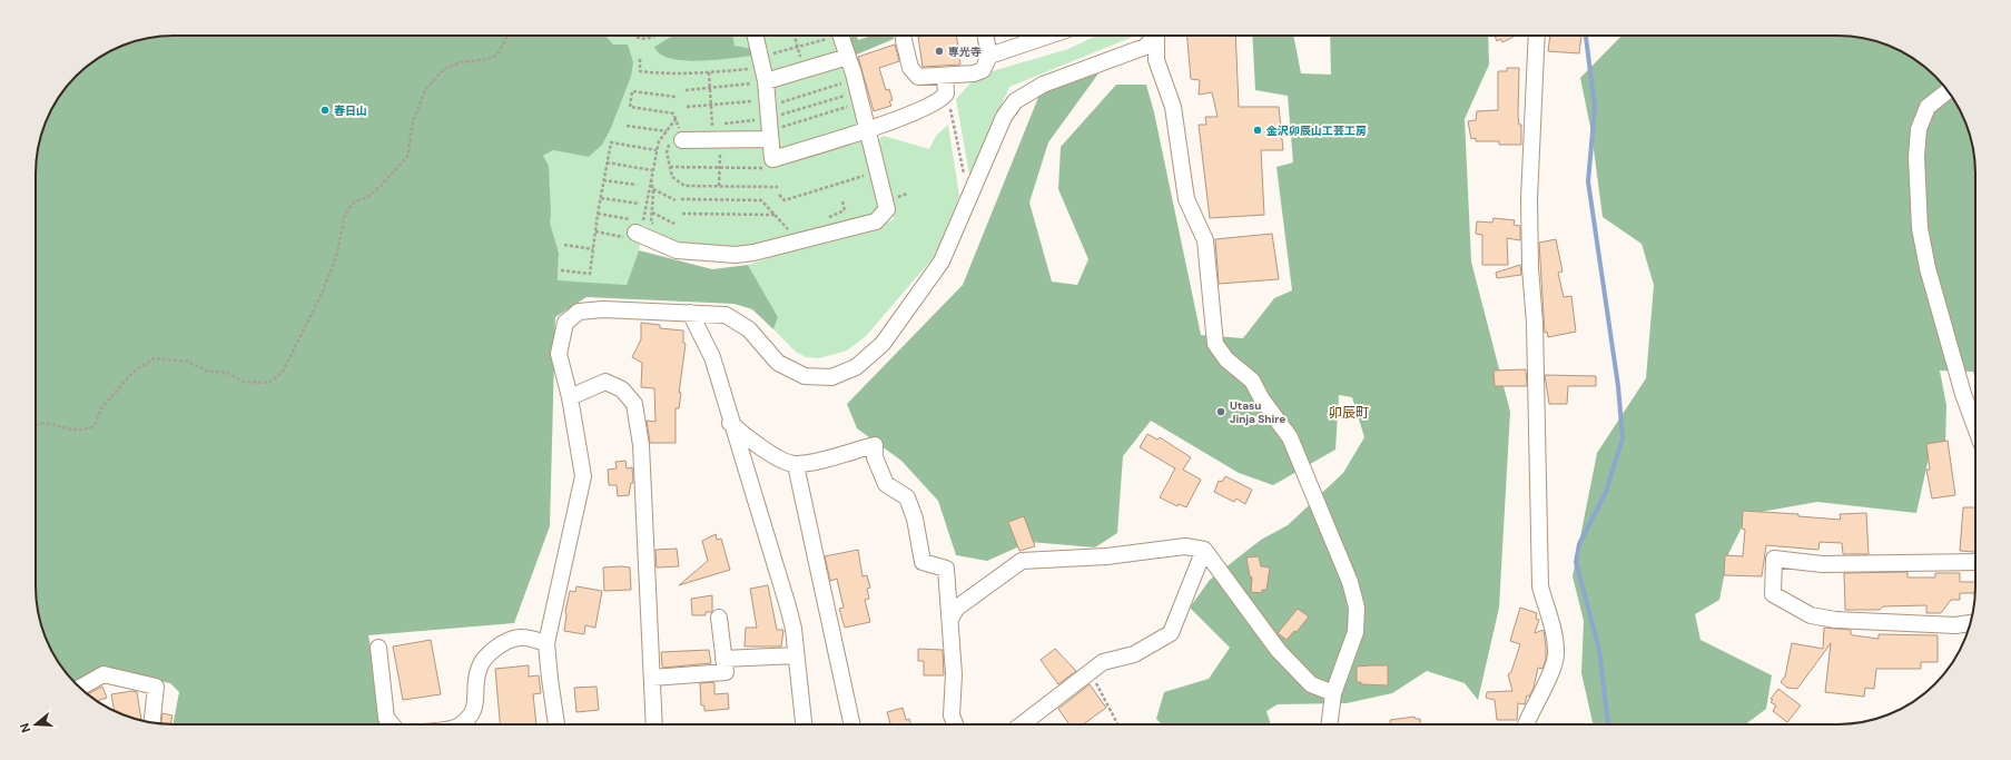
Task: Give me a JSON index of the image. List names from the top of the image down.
{
  "districts": ["卯辰町"],
  "places": [
    "専光寺",
    "春日山",
    "金沢卯辰山工芸工房",
    "Utasu Jinja Shire"
  ],
  "north": "left"
}
